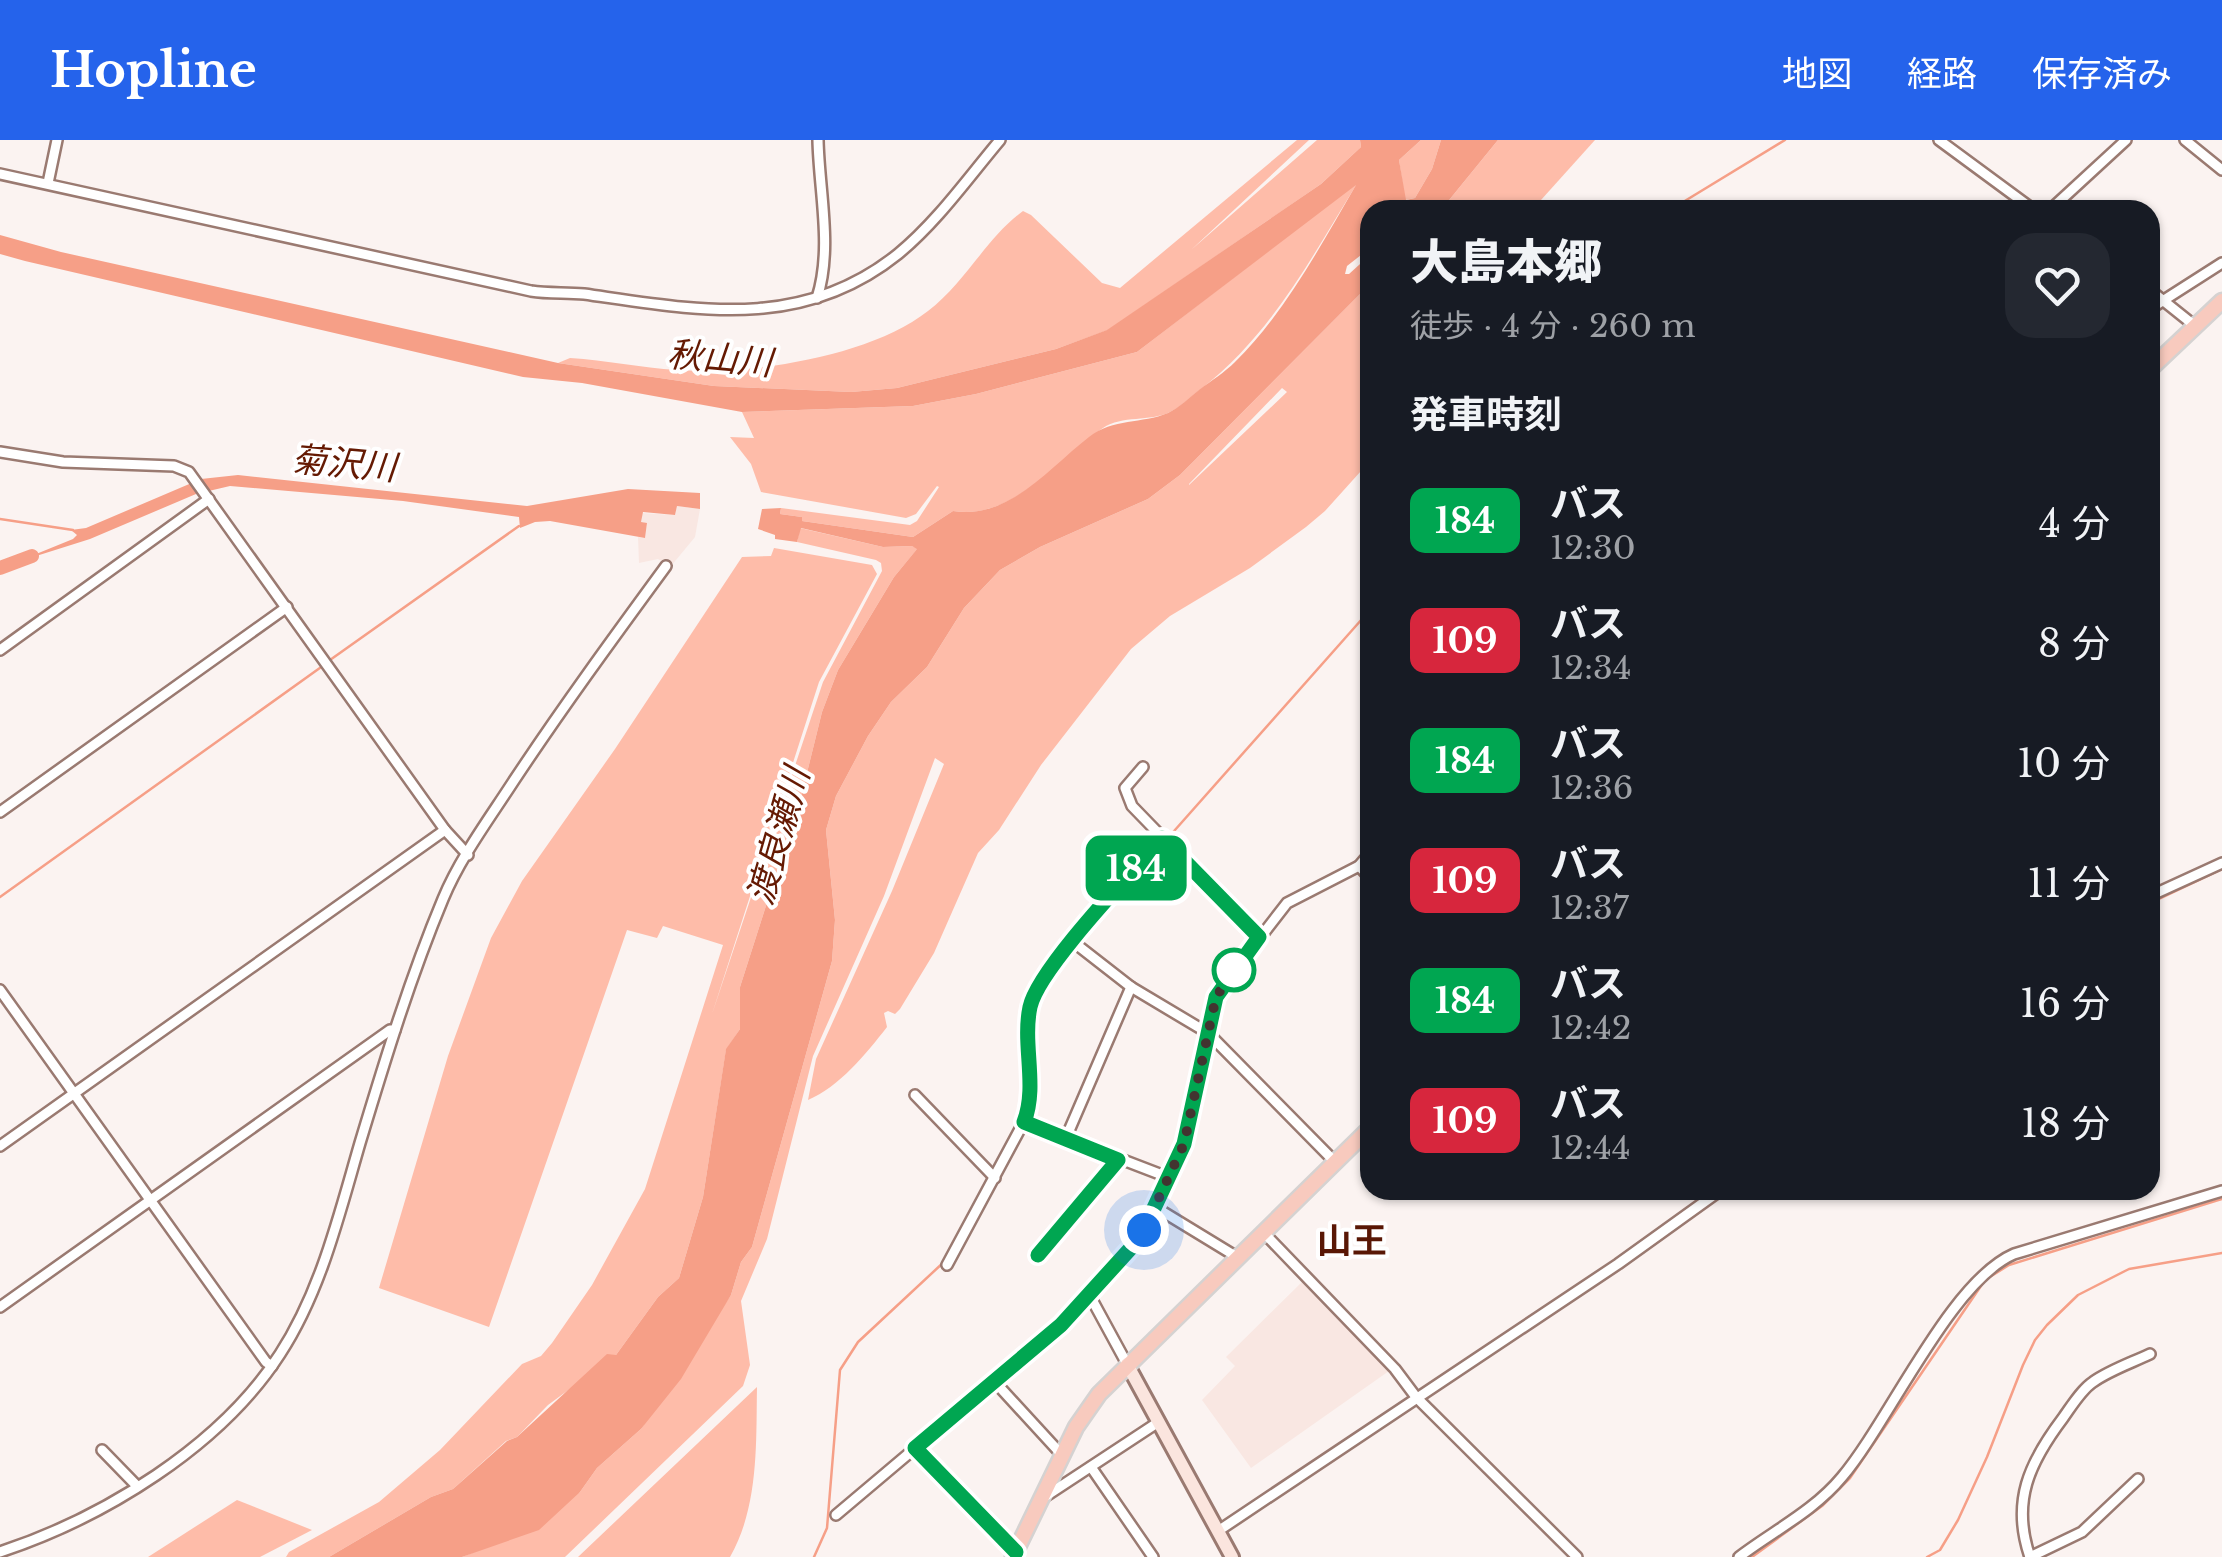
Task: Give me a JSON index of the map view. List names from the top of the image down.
{
  "districts": ["山王"],
  "water": ["秋山川", "菊沢川", "渡良瀬川"],
  "lines": ["bus line 184"],
  "page": {
    "header": "Hopline",
    "nav": ["地図", "経路", "保存済み"],
    "on_map": "184",
    "heading": [
      ["大島本郷", "徒歩 · 4 分 · 260 m"],
      "発車時刻"
    ],
    "list": [
      {
        "mark": "184",
        "name": "バス",
        "note": "12:30",
        "value": "4 分"
      },
      {
        "mark": "109",
        "name": "バス",
        "note": "12:34",
        "value": "8 分"
      },
      {
        "mark": "184",
        "name": "バス",
        "note": "12:36",
        "value": "10 分"
      },
      {
        "mark": "109",
        "name": "バス",
        "note": "12:37",
        "value": "11 分"
      },
      {
        "mark": "184",
        "name": "バス",
        "note": "12:42",
        "value": "16 分"
      },
      {
        "mark": "109",
        "name": "バス",
        "note": "12:44",
        "value": "18 分"
      }
    ]
  }
}
